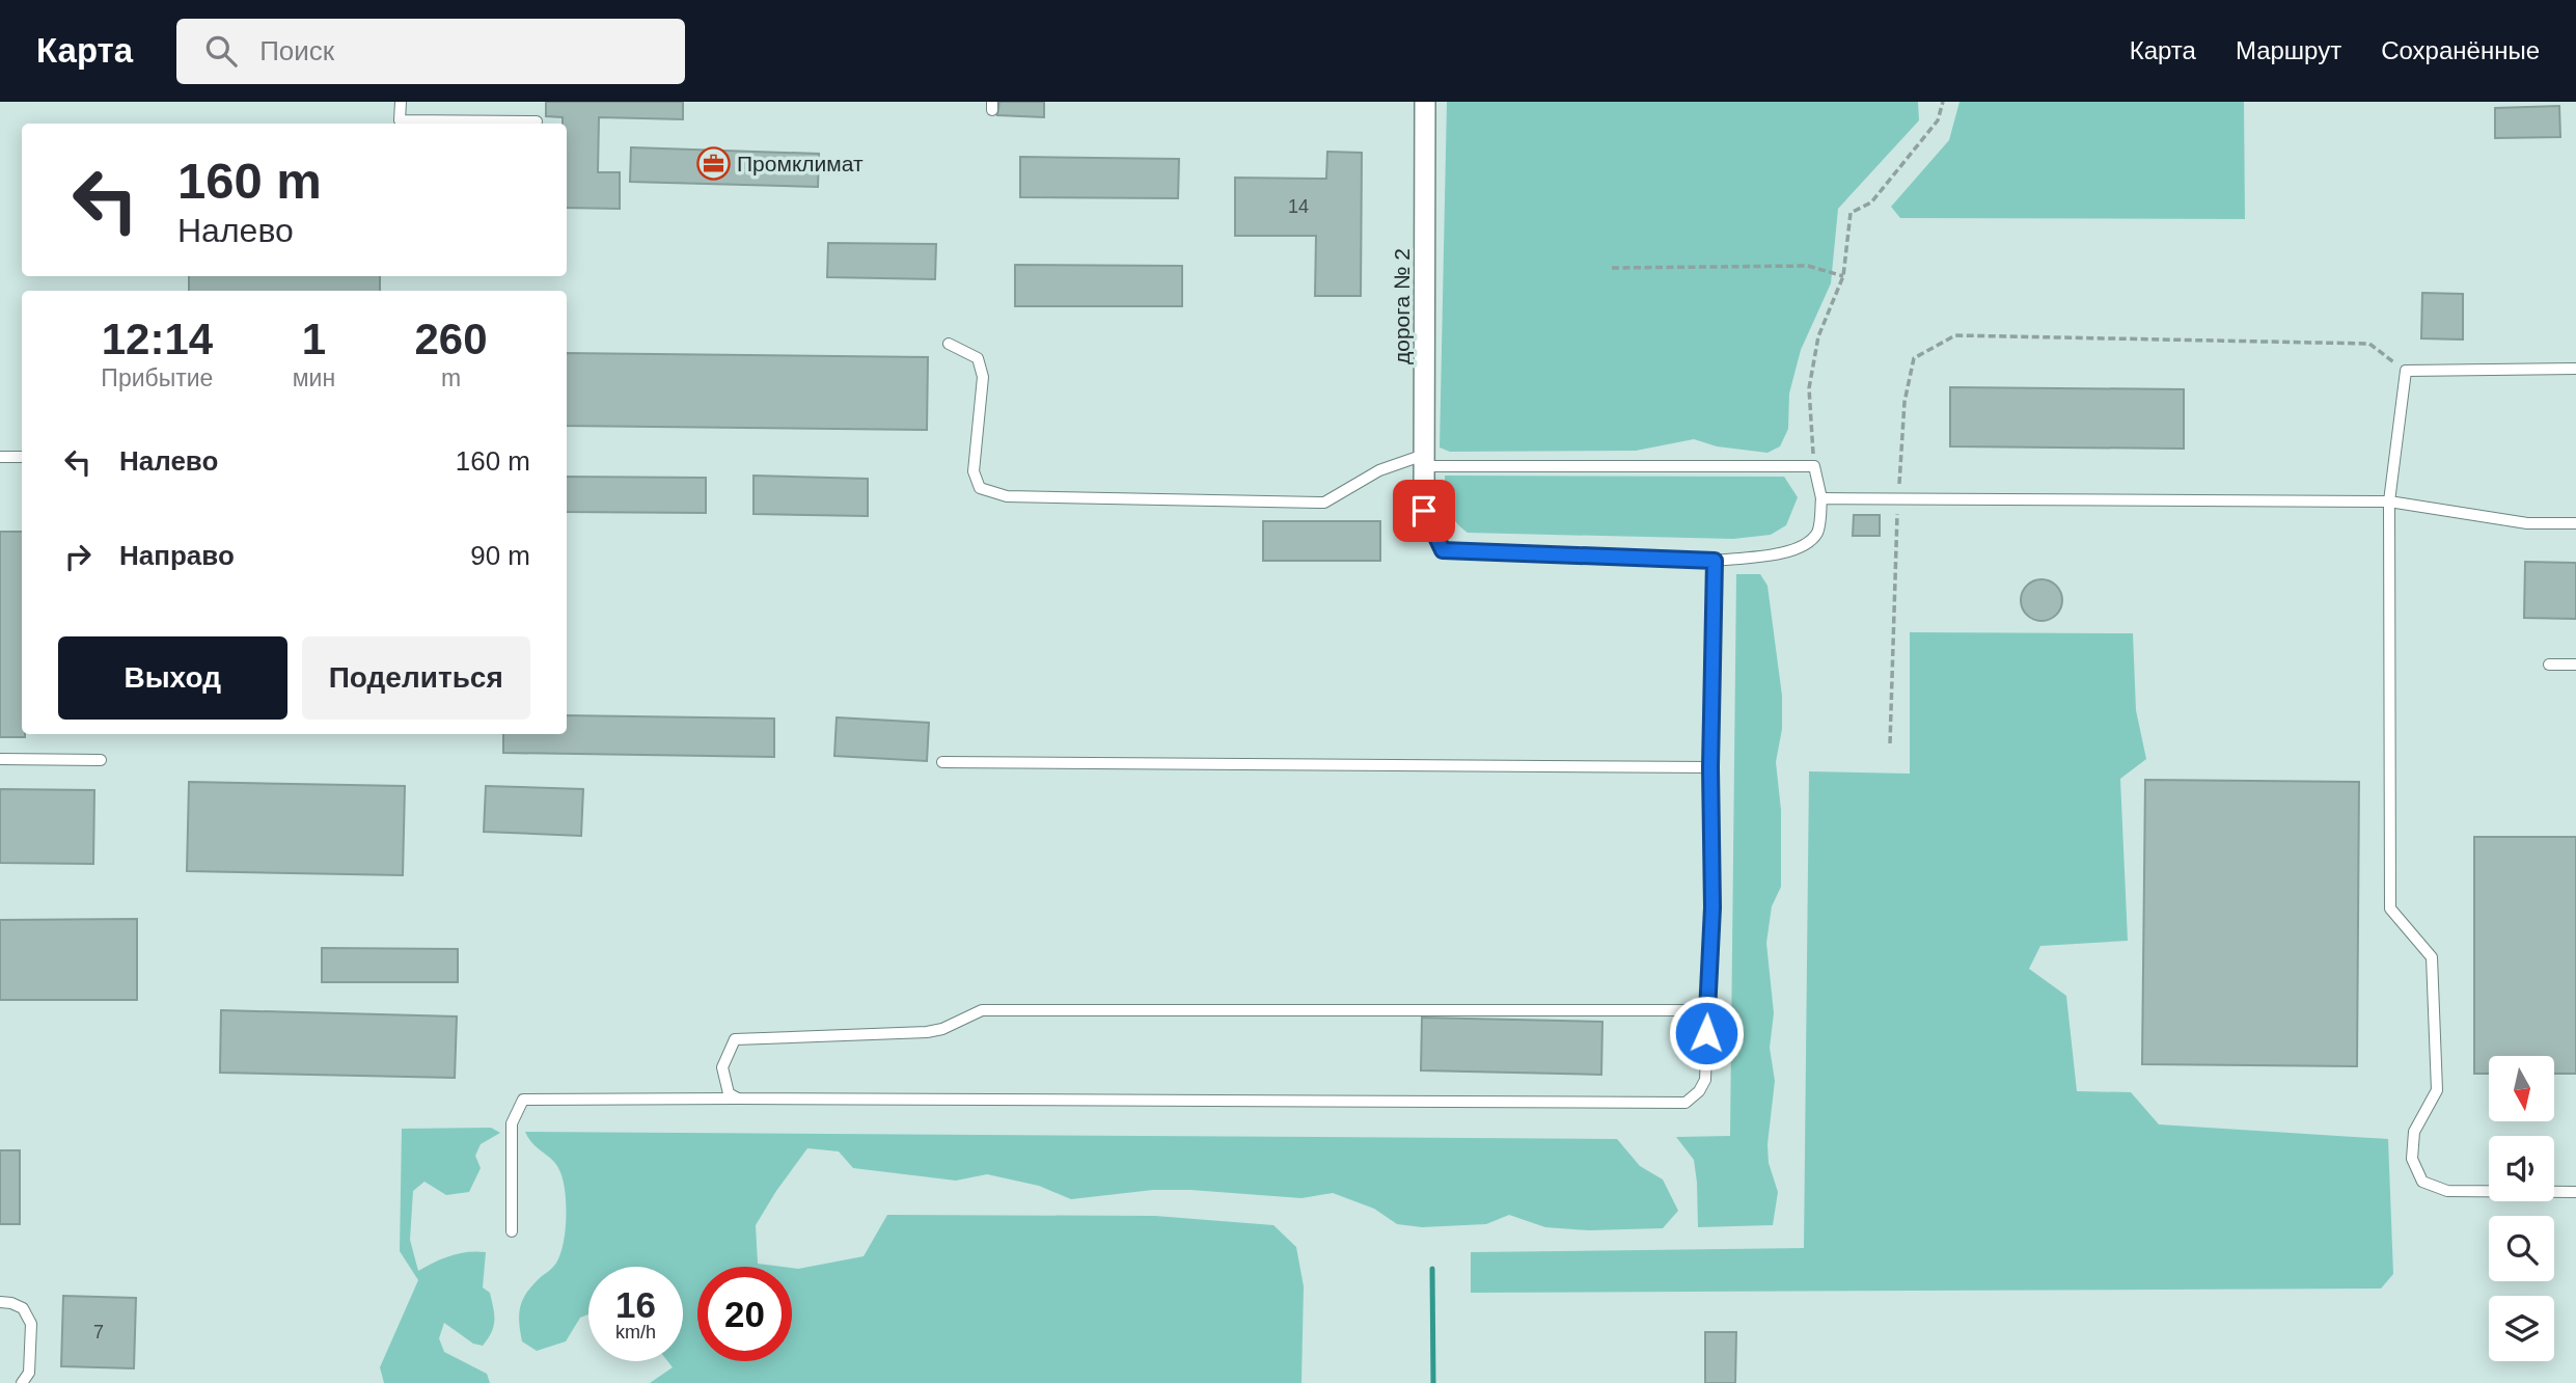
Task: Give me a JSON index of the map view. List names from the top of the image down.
{
  "streets": {
    "street": ["дорога № 2"]
  },
  "places": {
    "office": ["Промклимат"]
  },
  "house_numbers": ["14", "7"],
  "north": "bottom",
  "page": {
    "header": "Карта",
    "search": "Поиск",
    "nav": ["Карта", "Маршрут", "Сохранённые"],
    "turn": ["160 m", "Налево"],
    "eta": [
      "12:14",
      "Прибытие",
      "1",
      "мин",
      "260",
      "m"
    ],
    "list": [
      {
        "name": "Налево",
        "value": "160 m"
      },
      {
        "name": "Направо",
        "value": "90 m"
      }
    ],
    "buttons": ["Выход", "Поделиться"],
    "speed": "16 km/h",
    "limit": "20"
  }
}
